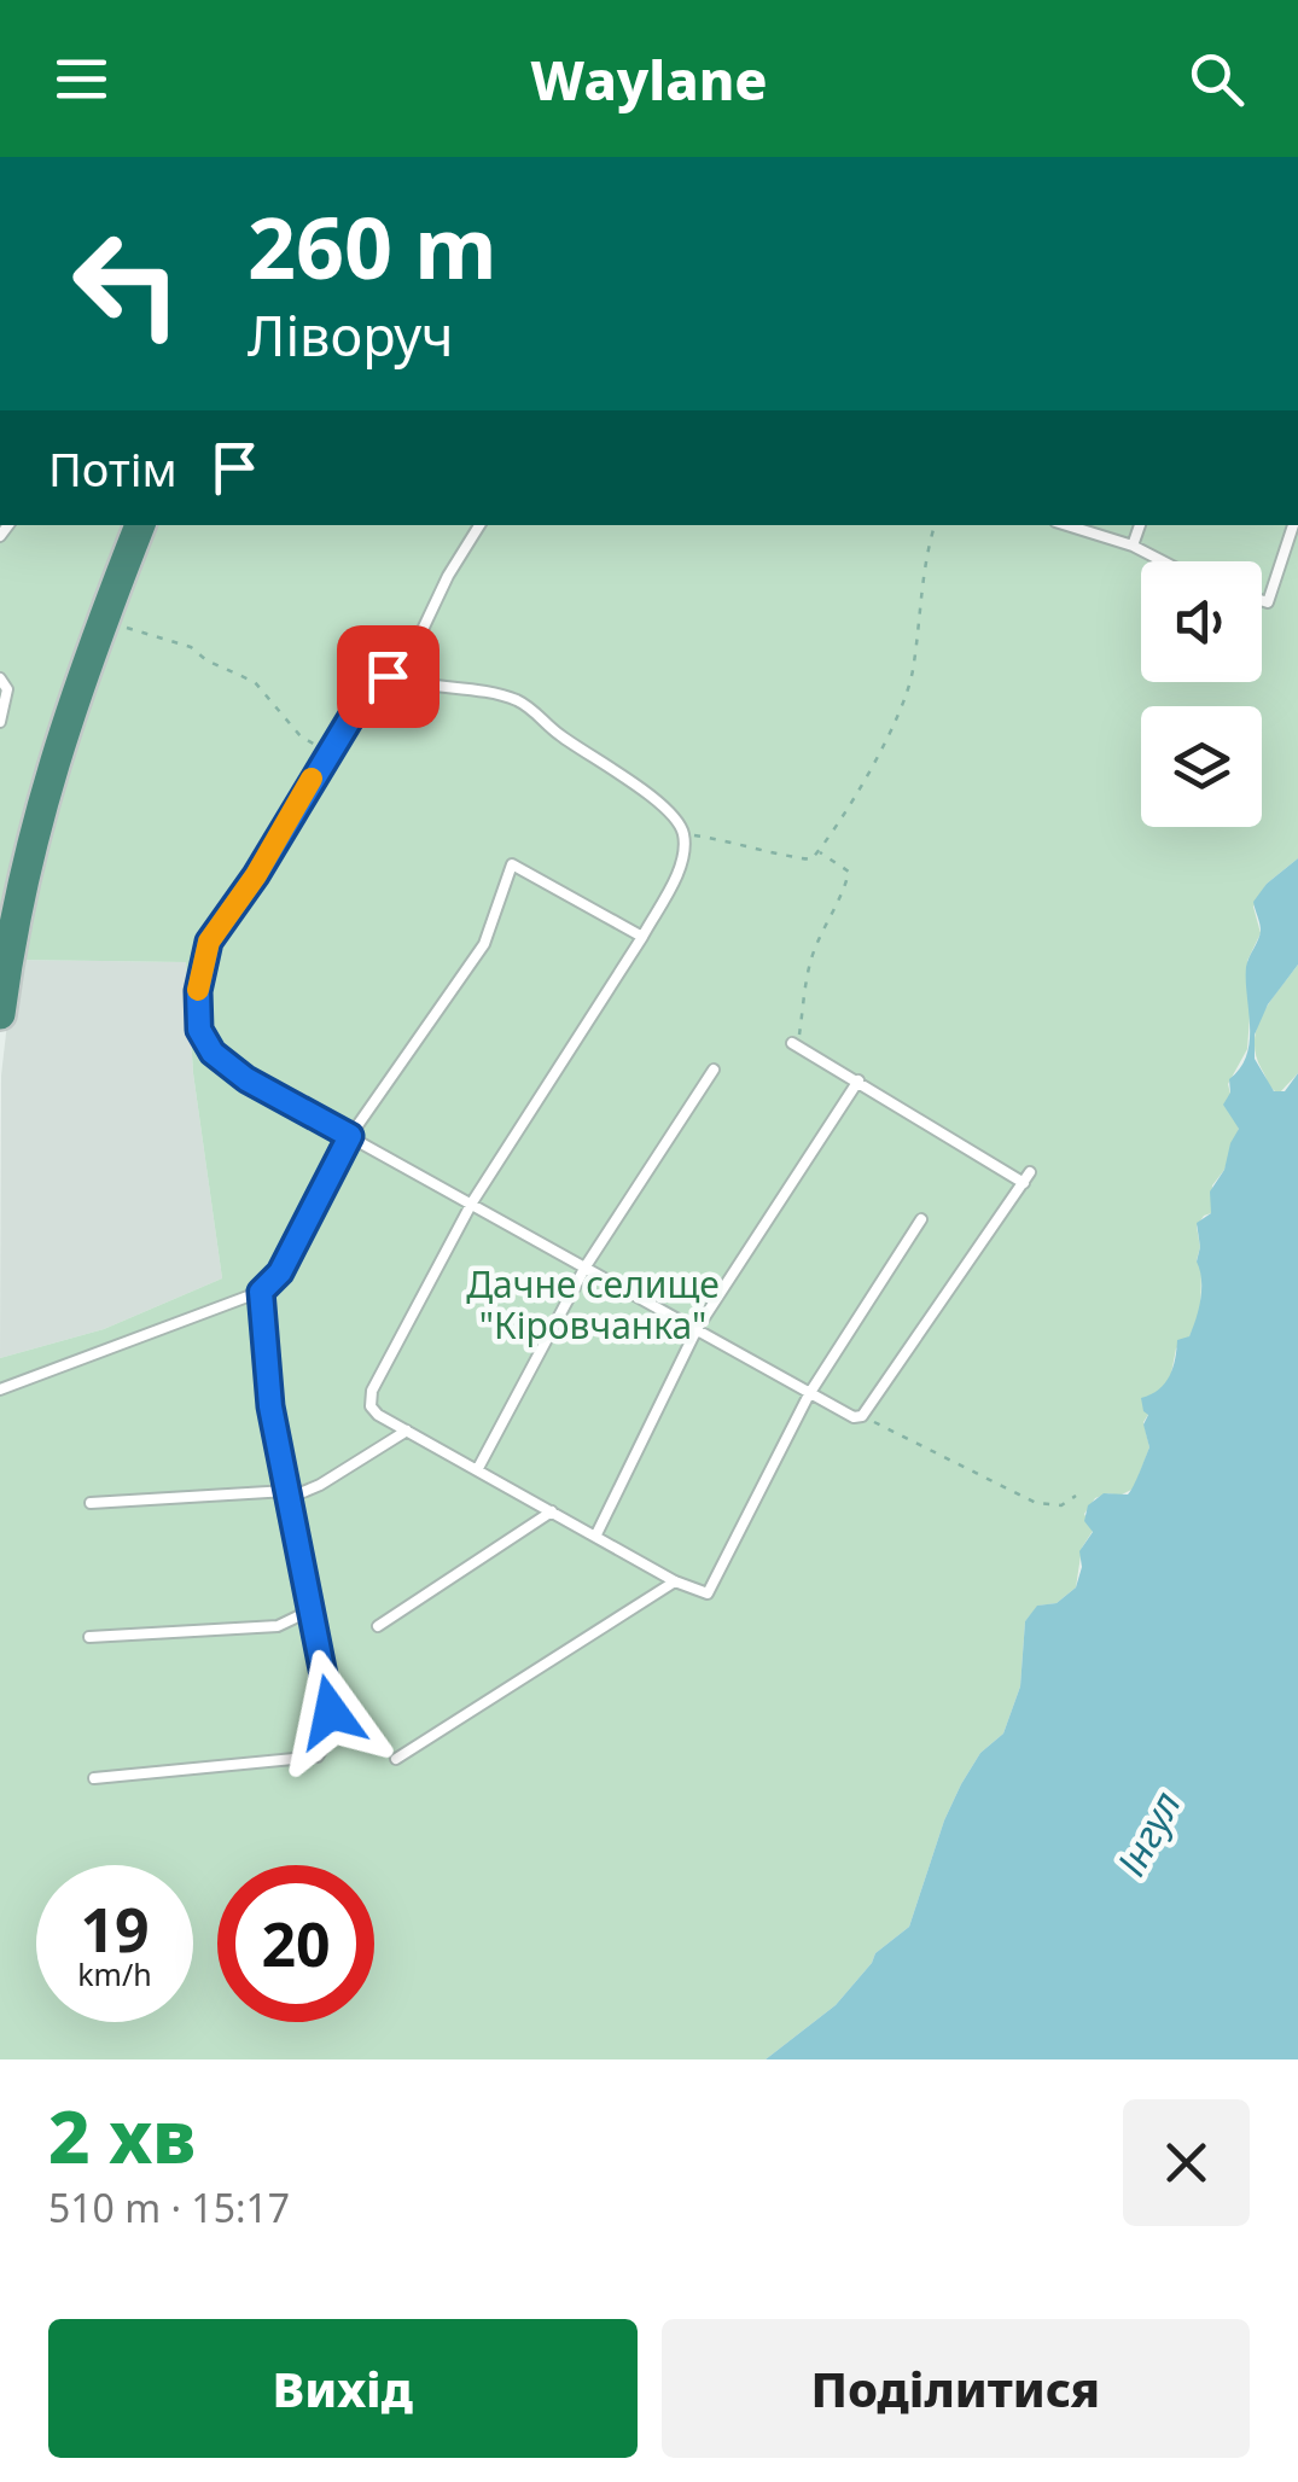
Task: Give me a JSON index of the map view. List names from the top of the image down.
{
  "water": ["Інгул"],
  "parks": ["Дачне селище \"Кіровчанка\""],
  "page": {
    "header": "Waylane",
    "turn": ["260 m", "Ліворуч"],
    "then": "Потім",
    "speed": "19 km/h",
    "limit": "20",
    "heading": ["2 хв", "510 m · 15:17"],
    "buttons": ["Вихід", "Поділитися"]
  }
}
